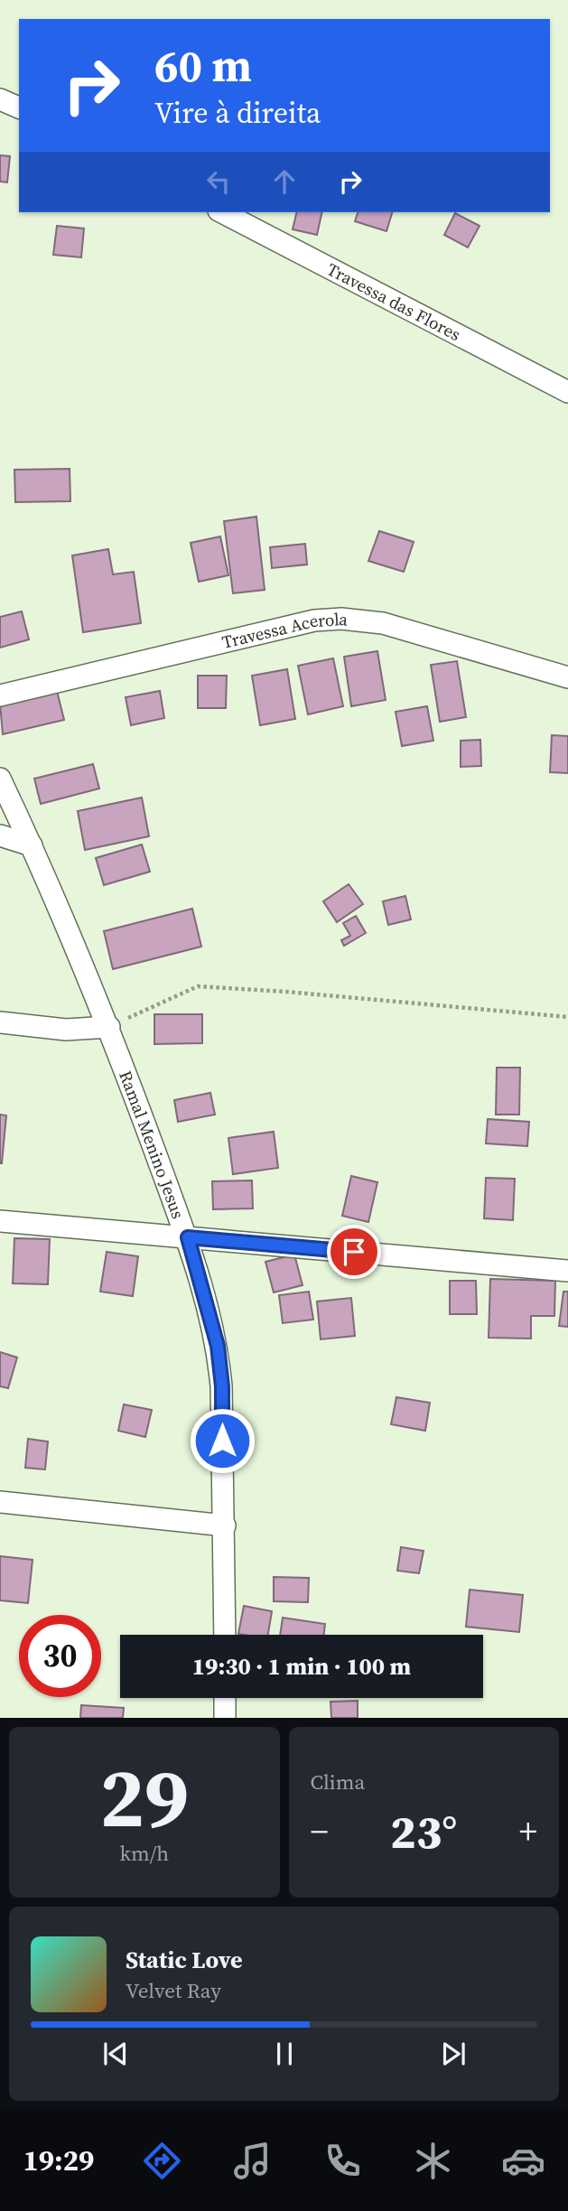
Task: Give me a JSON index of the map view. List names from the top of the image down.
{
  "streets": {
    "street": ["Travessa das Flores", "Travessa Acerola", "Ramal Menino Jesus"]
  },
  "page": {
    "turn": ["60 m", "Vire à direita"],
    "limit": "30",
    "trip": "19:30 · 1 min · 100 m",
    "tile": [
      ["29", "km/h"],
      "Clima"
    ],
    "heat": ["−", "23°", "+"],
    "song": ["Static Love", "Velvet Ray"],
    "tabs": "19:29"
  }
}
